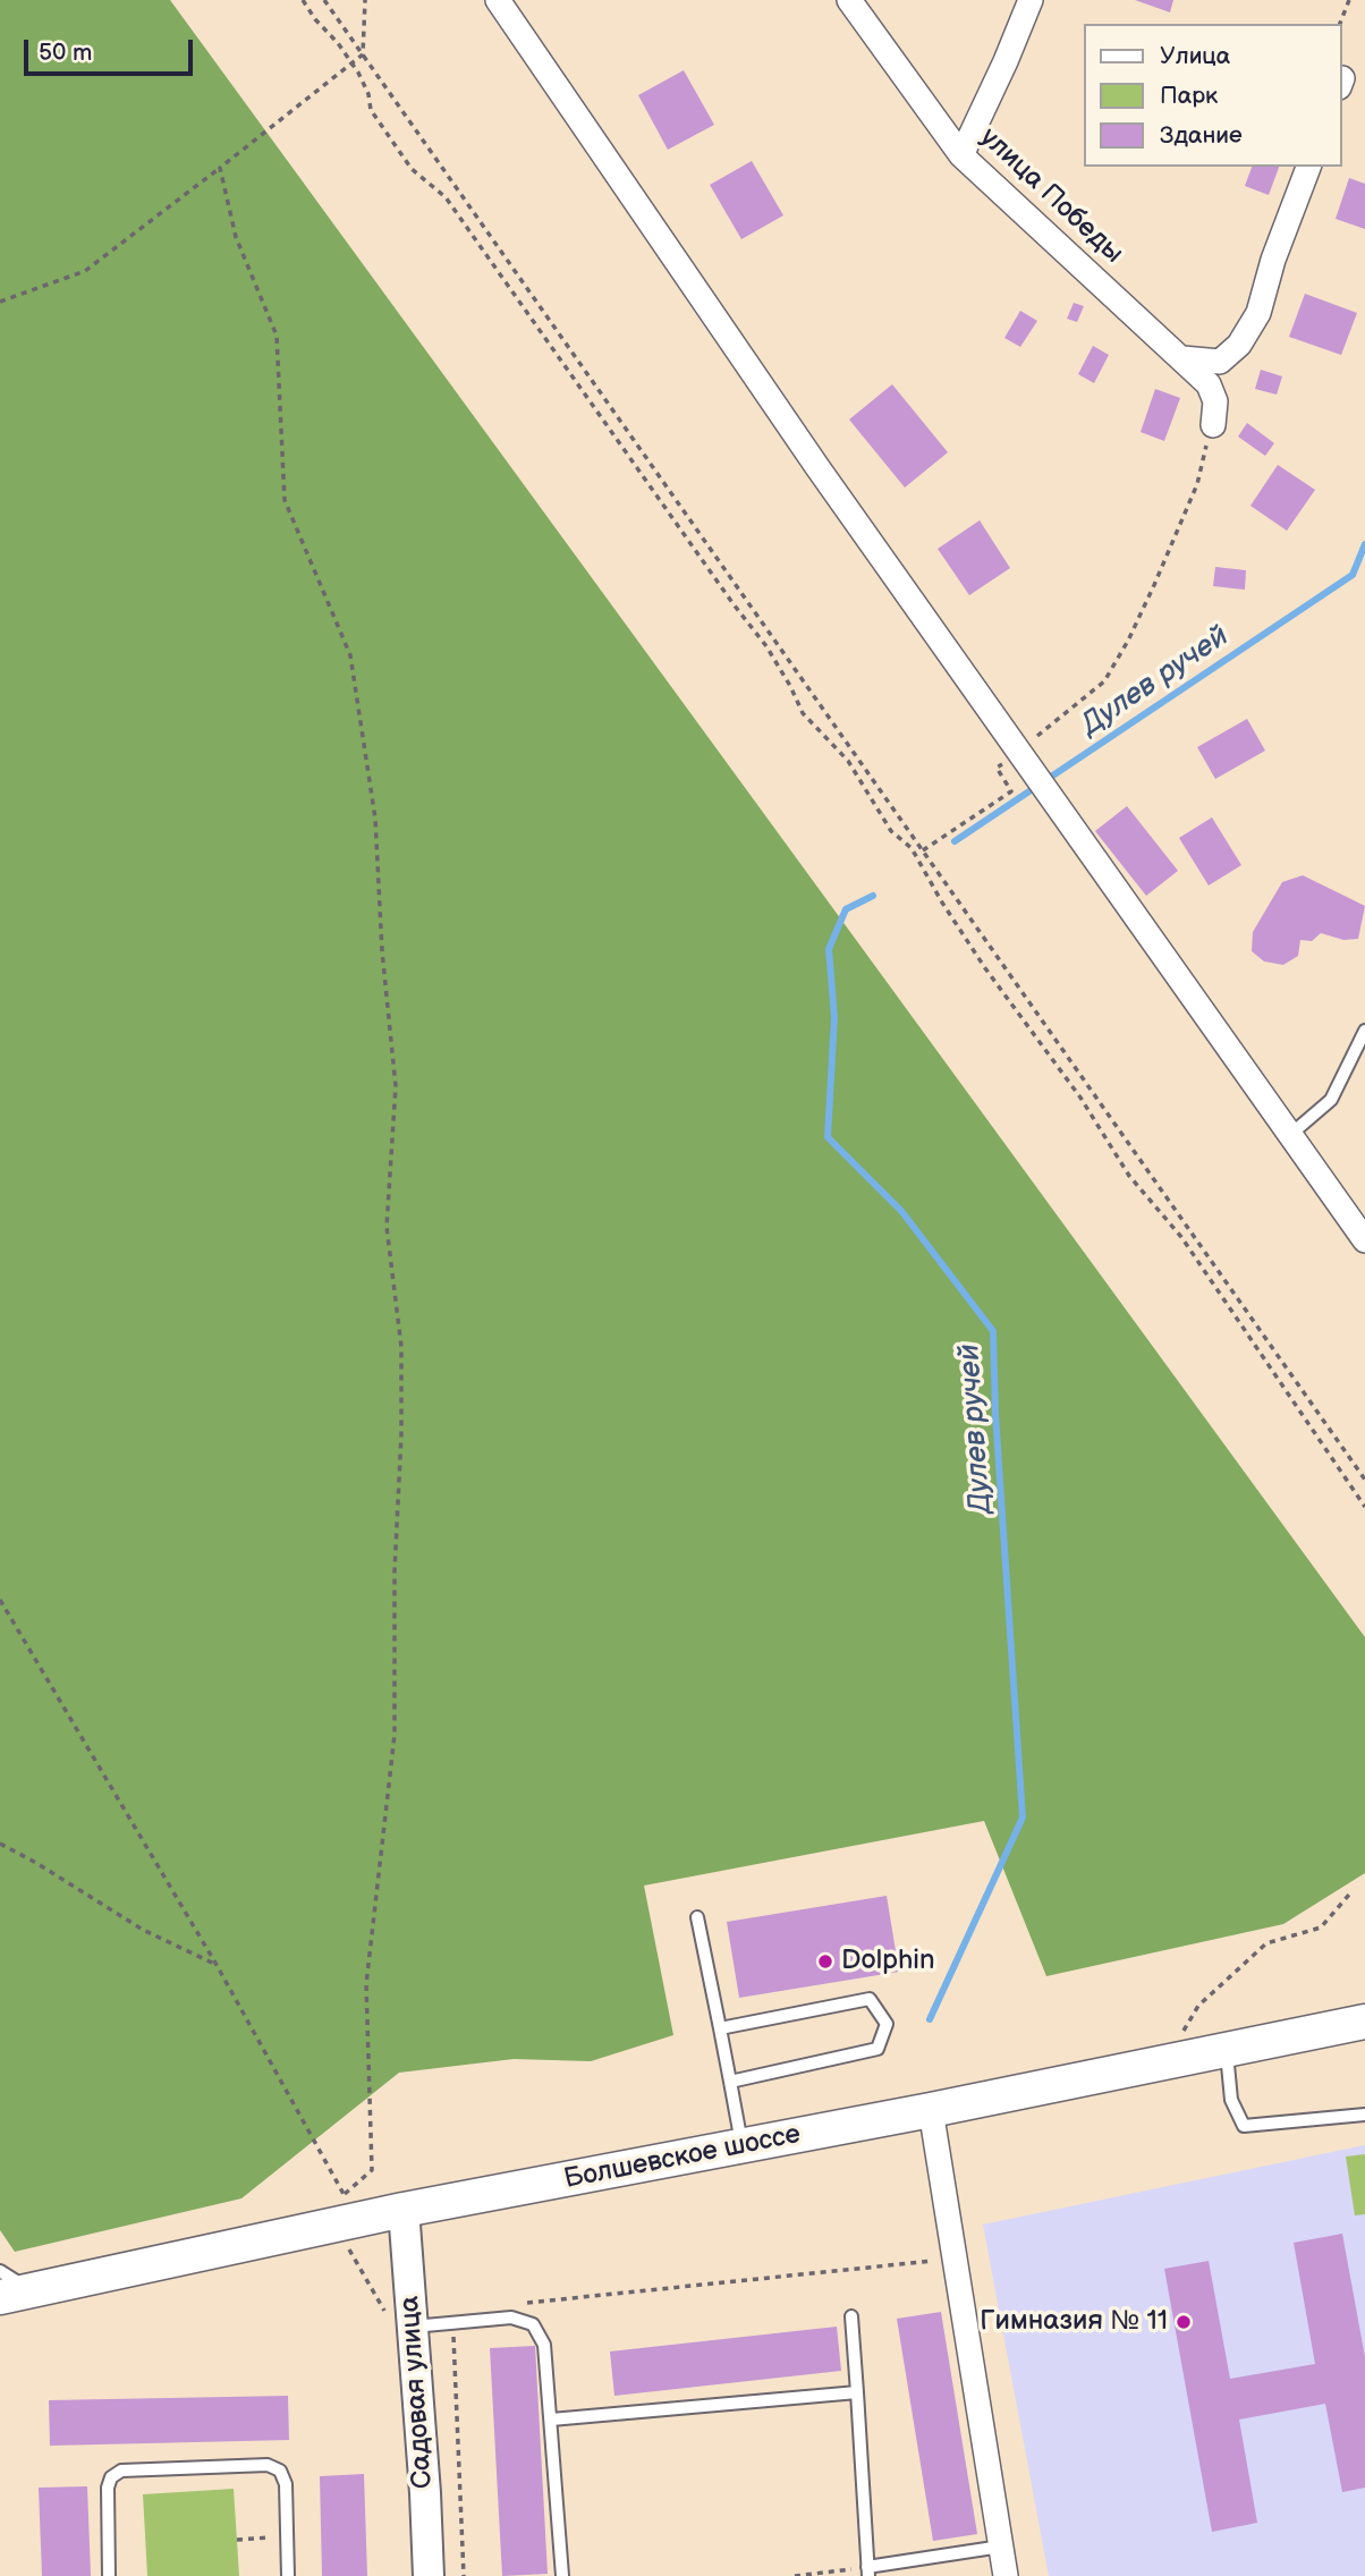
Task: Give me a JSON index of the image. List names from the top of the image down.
{
  "streets": {
    "main road": ["Болшевское шоссе"],
    "street": ["улица Победы", "Садовая улица"]
  },
  "crossings": [
    ["Болшевское шоссе", "Садовая улица"]
  ],
  "water": ["Дулев ручей"],
  "places": ["Dolphin", "Гимназия № 11"],
  "legend": ["Улица", "Парк", "Здание"],
  "scale_bar": "50 m"
}
